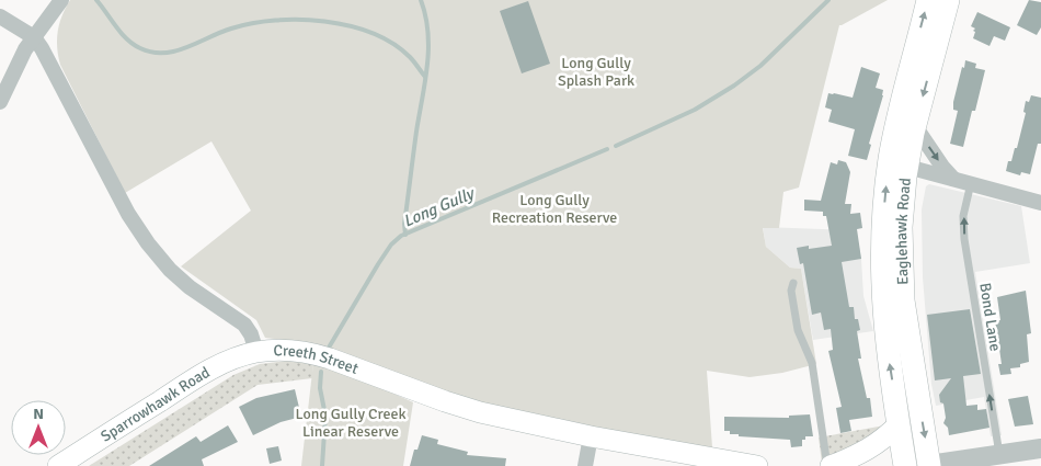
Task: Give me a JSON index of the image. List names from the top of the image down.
{
  "streets": {
    "main road": ["Eaglehawk Road", "Creeth Street", "Sparrowhawk Road"],
    "lane": ["Bond Lane"]
  },
  "crossings": [
    ["Creeth Street", "Sparrowhawk Road"]
  ],
  "one_way": ["Bond Lane"],
  "water": ["Long Gully"],
  "parks": ["Long Gully Splash Park", "Long Gully Recreation Reserve", "Long Gully Creek Linear Reserve"],
  "north": "top"
}
